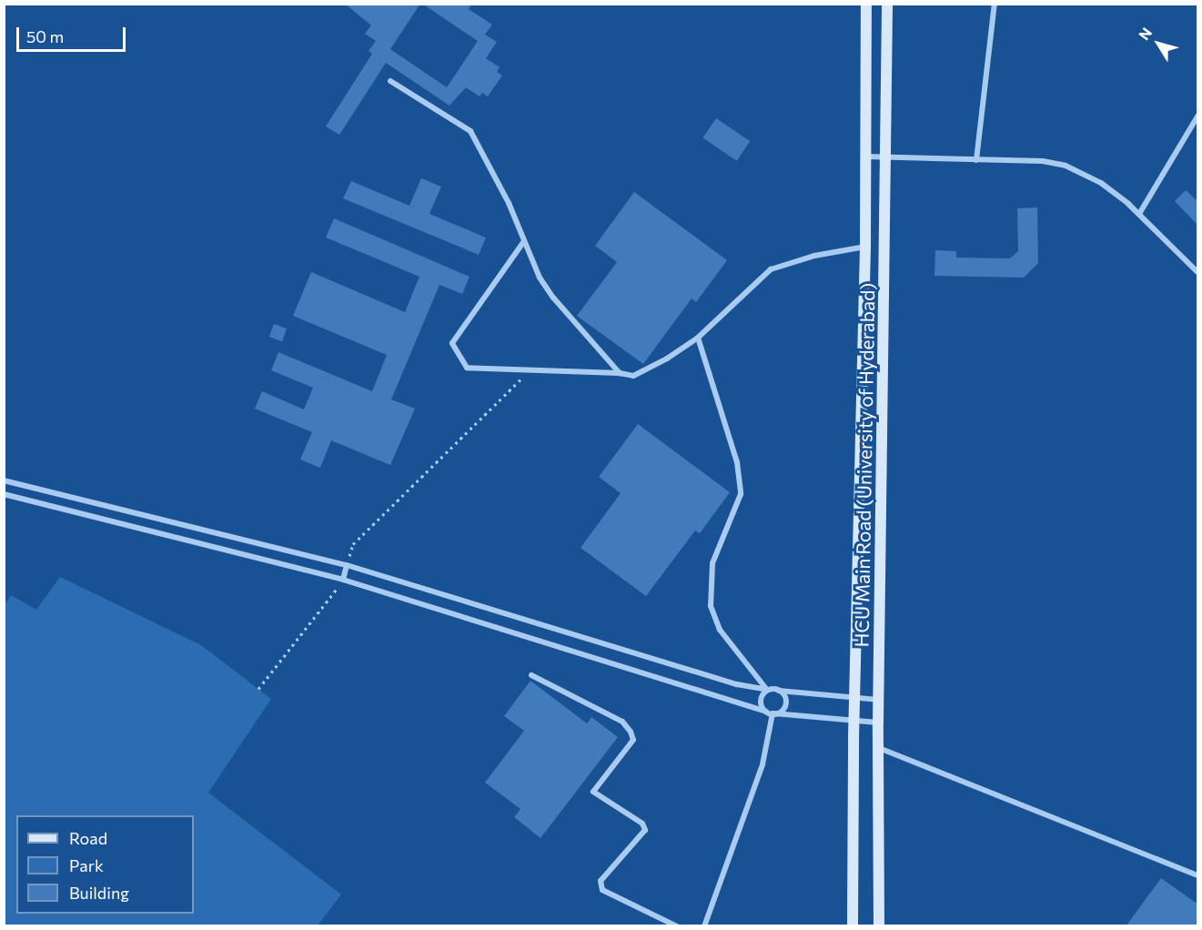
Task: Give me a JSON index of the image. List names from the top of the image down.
{
  "streets": {
    "street": ["HCU Main Road (University of Hyderabad)"]
  },
  "legend": ["Road", "Park", "Building"],
  "scale_bar": "50 m",
  "north": "top left"
}
